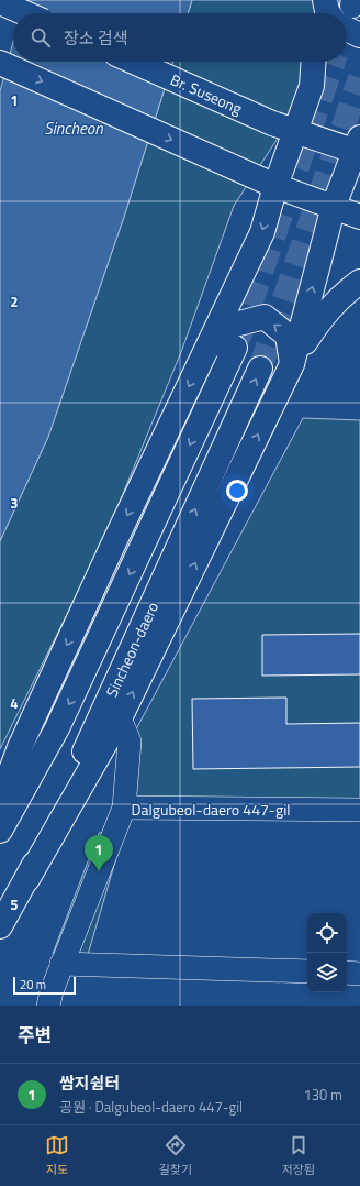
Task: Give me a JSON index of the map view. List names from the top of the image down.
{
  "streets": {
    "main road": ["Br. Suseong", "Sincheon-daero"],
    "street": ["Dalgubeol-daero 447-gil"]
  },
  "water": ["Sincheon"],
  "scale_bar": "20 m",
  "page": {
    "search": "장소 검색",
    "pins": "1",
    "scale": "20 m",
    "heading": "주변",
    "list": [
      {
        "mark": "1",
        "name": "쌈지쉼터",
        "note": "공원 · Dalgubeol-daero 447-gil",
        "value": "130 m"
      }
    ],
    "nav": ["지도", "길찾기", "저장됨"]
  },
  "grid": {
    "rows": [
      "1",
      "2",
      "3",
      "4",
      "5"
    ]
  }
}
